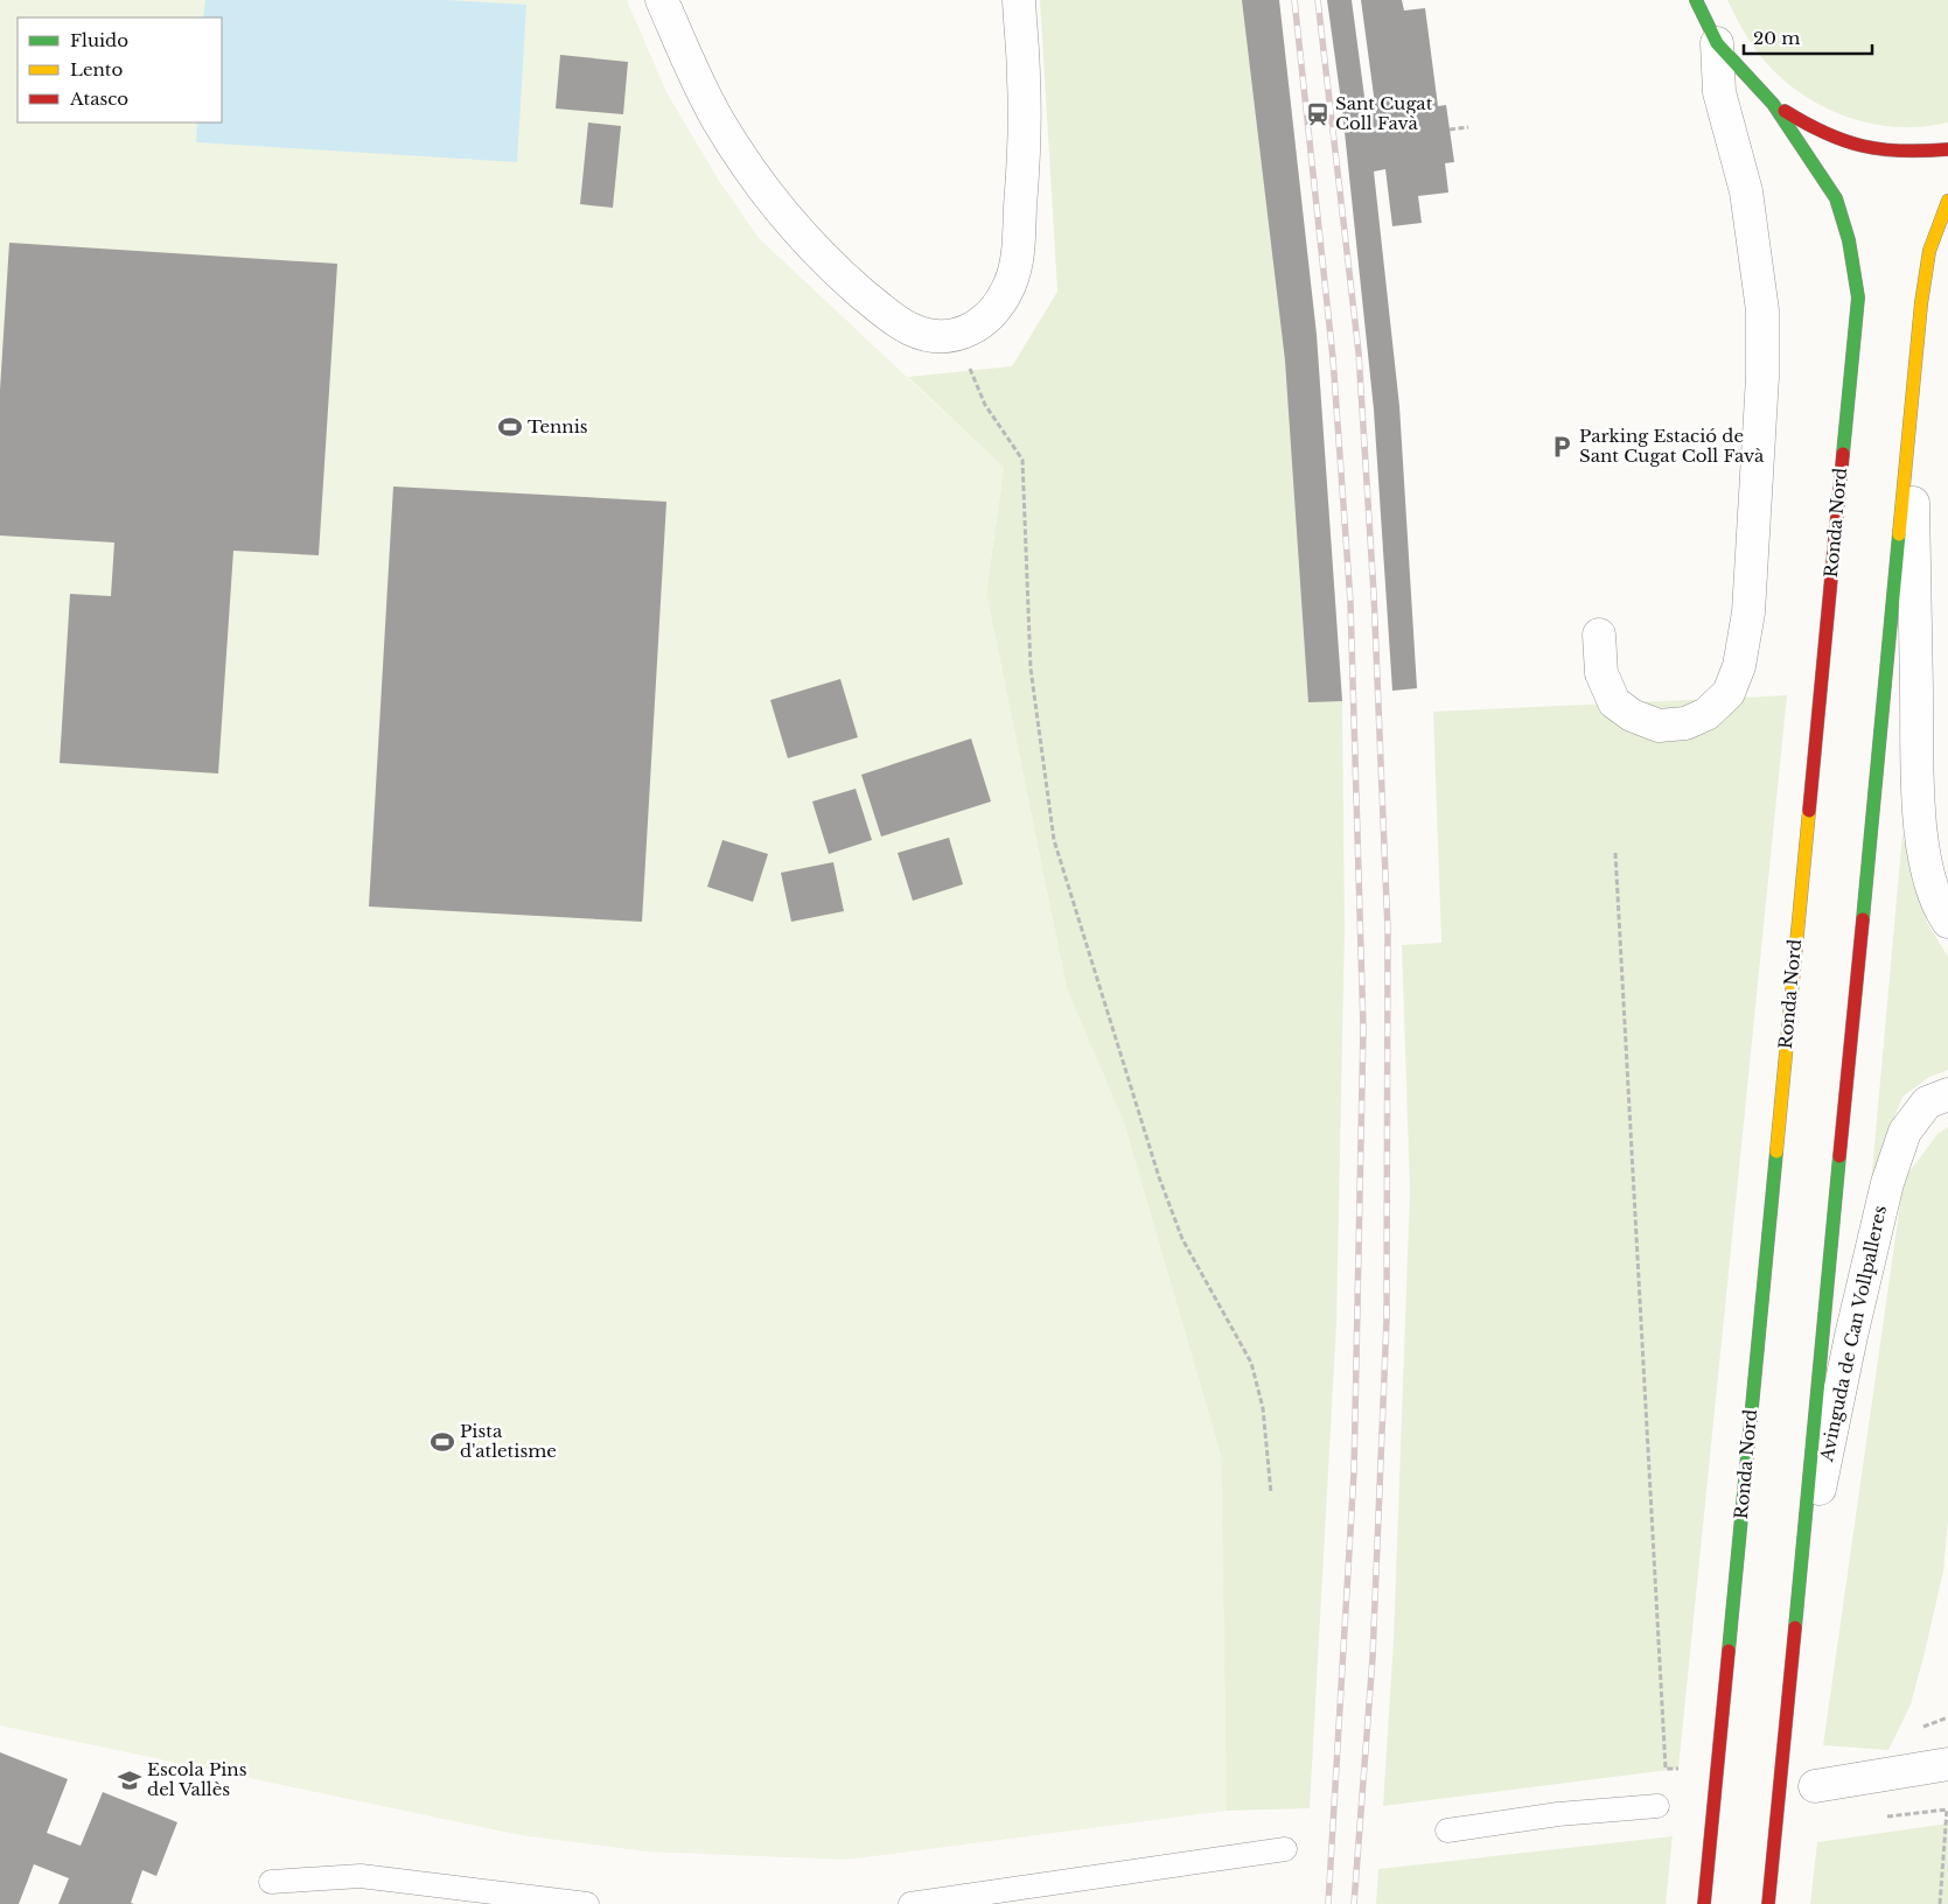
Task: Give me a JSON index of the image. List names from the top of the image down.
{
  "streets": {
    "main road": ["Ronda Nord"],
    "street": ["Avinguda de Can Vollpalleres"]
  },
  "places": {
    "station": ["Sant Cugat Coll Favà"],
    "sports": ["Tennis", "Pista d'atletisme"],
    "parking": ["Parking Estació de Sant Cugat Coll Favà"],
    "school or university": ["Escola Pins del Vallès"]
  },
  "legend": ["Fluido", "Lento", "Atasco"],
  "scale_bar": "20 m"
}
